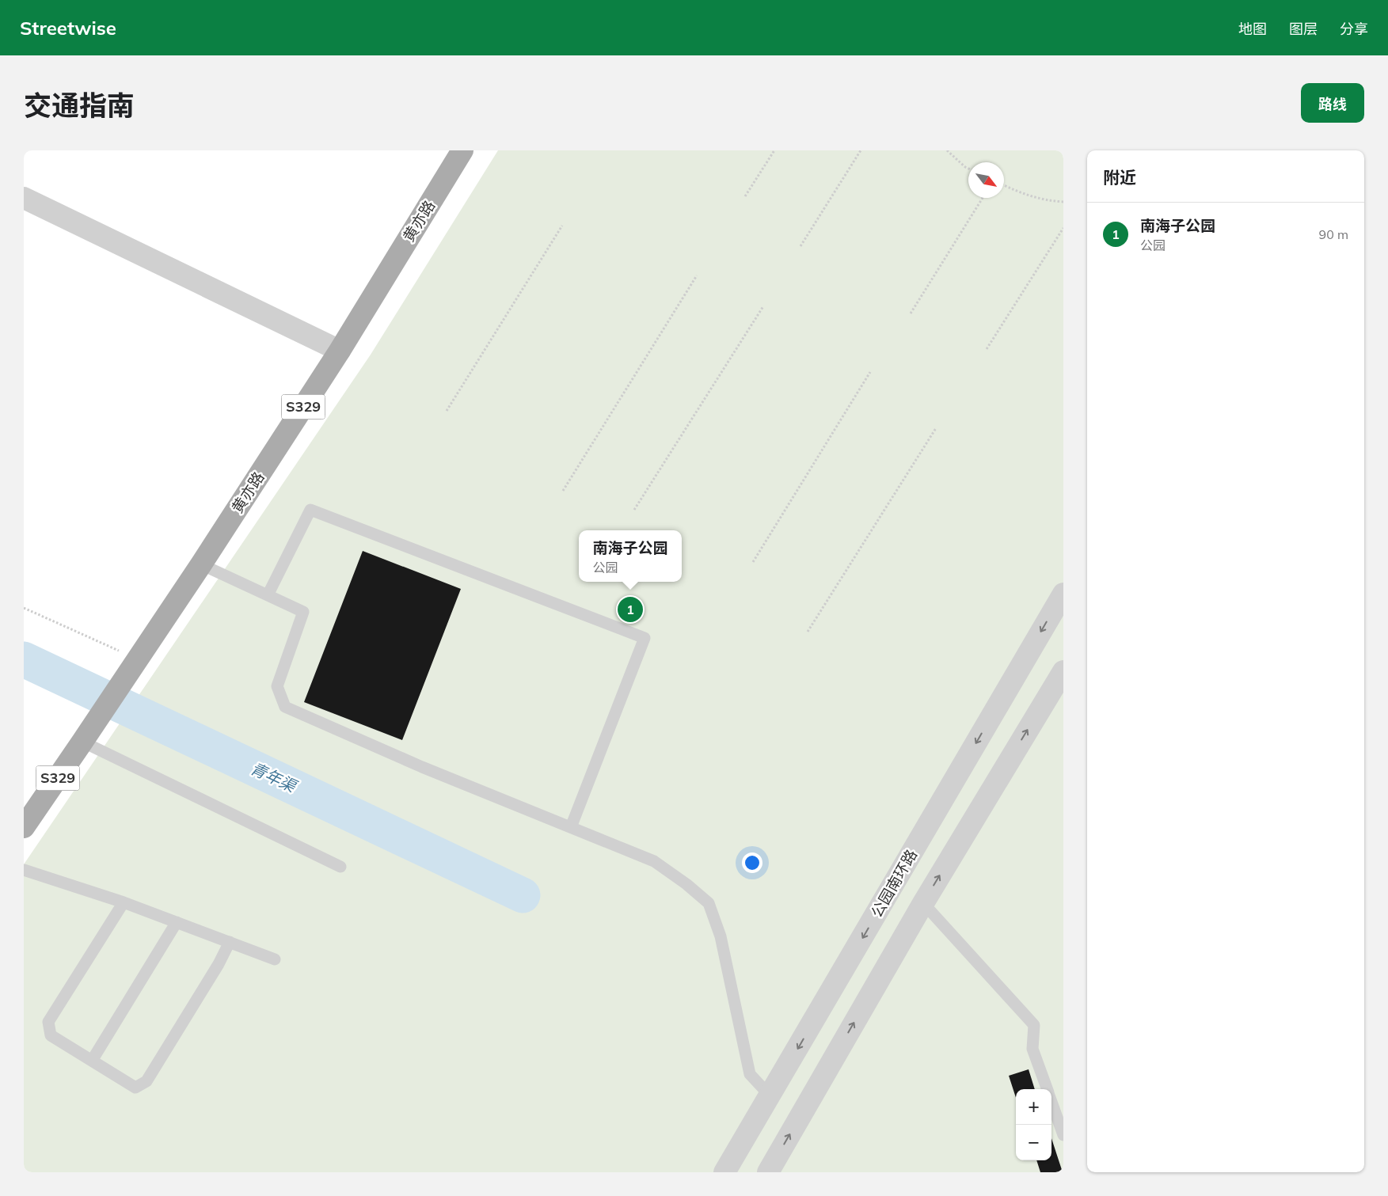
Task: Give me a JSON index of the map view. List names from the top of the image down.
{
  "streets": {
    "main road": ["黄亦路", "S329"],
    "street": ["公园南环路"]
  },
  "water": ["青年渠"],
  "north": "bottom right",
  "page": {
    "header": "Streetwise",
    "nav": ["地图", "图层", "分享"],
    "title": "交通指南",
    "buttons": "路线",
    "heading": "附近",
    "list": [
      {
        "mark": "1",
        "name": "南海子公园",
        "note": "公园",
        "value": "90 m"
      }
    ],
    "popup": ["南海子公园", "公园"],
    "pins": "1",
    "map_buttons": ["+", "−"]
  }
}
